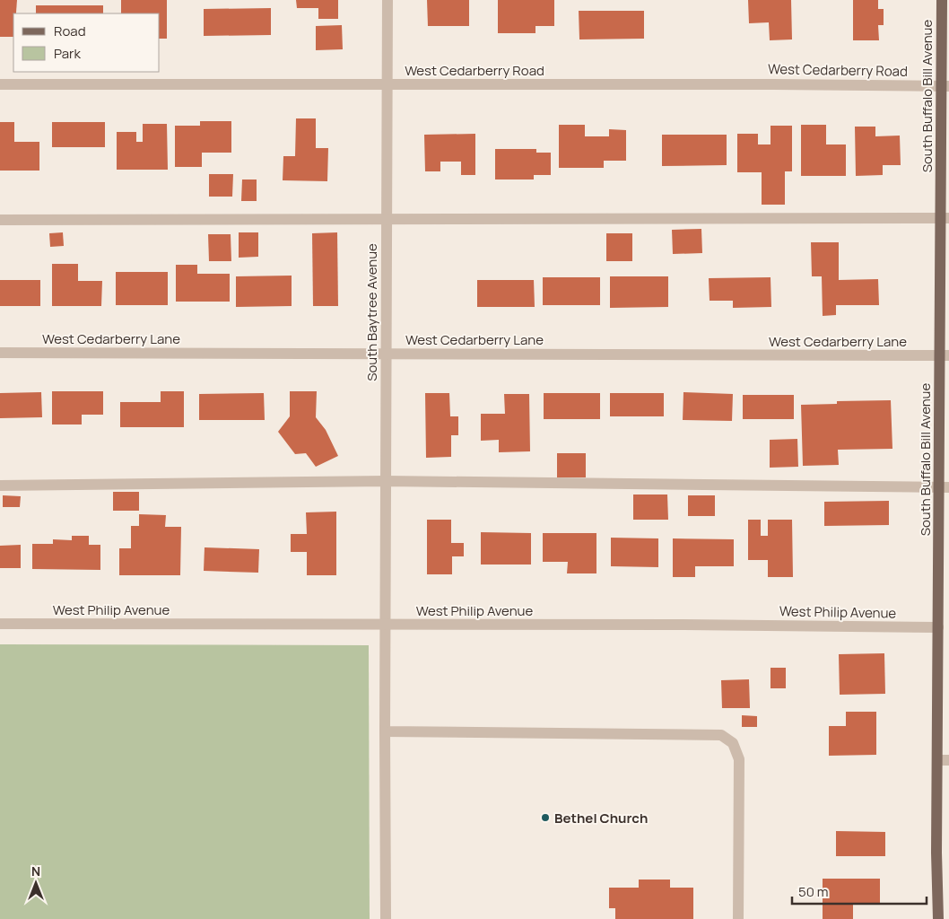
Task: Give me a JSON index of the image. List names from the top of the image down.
{
  "streets": {
    "main road": ["South Buffalo Bill Avenue"],
    "street": [
      "West Cedarberry Road",
      "South Baytree Avenue",
      "West Cedarberry Lane",
      "West Philip Avenue"
    ]
  },
  "crossings": [
    ["West Cedarberry Road", "South Buffalo Bill Avenue"],
    ["West Cedarberry Road", "South Baytree Avenue"],
    ["South Buffalo Bill Avenue", "West Cedarberry Lane"],
    ["South Buffalo Bill Avenue", "West Philip Avenue"],
    ["South Baytree Avenue", "West Cedarberry Lane"],
    ["South Baytree Avenue", "West Philip Avenue"]
  ],
  "places": ["Bethel Church"],
  "legend": ["Road", "Park"],
  "scale_bar": "50 m",
  "north": "top"
}
